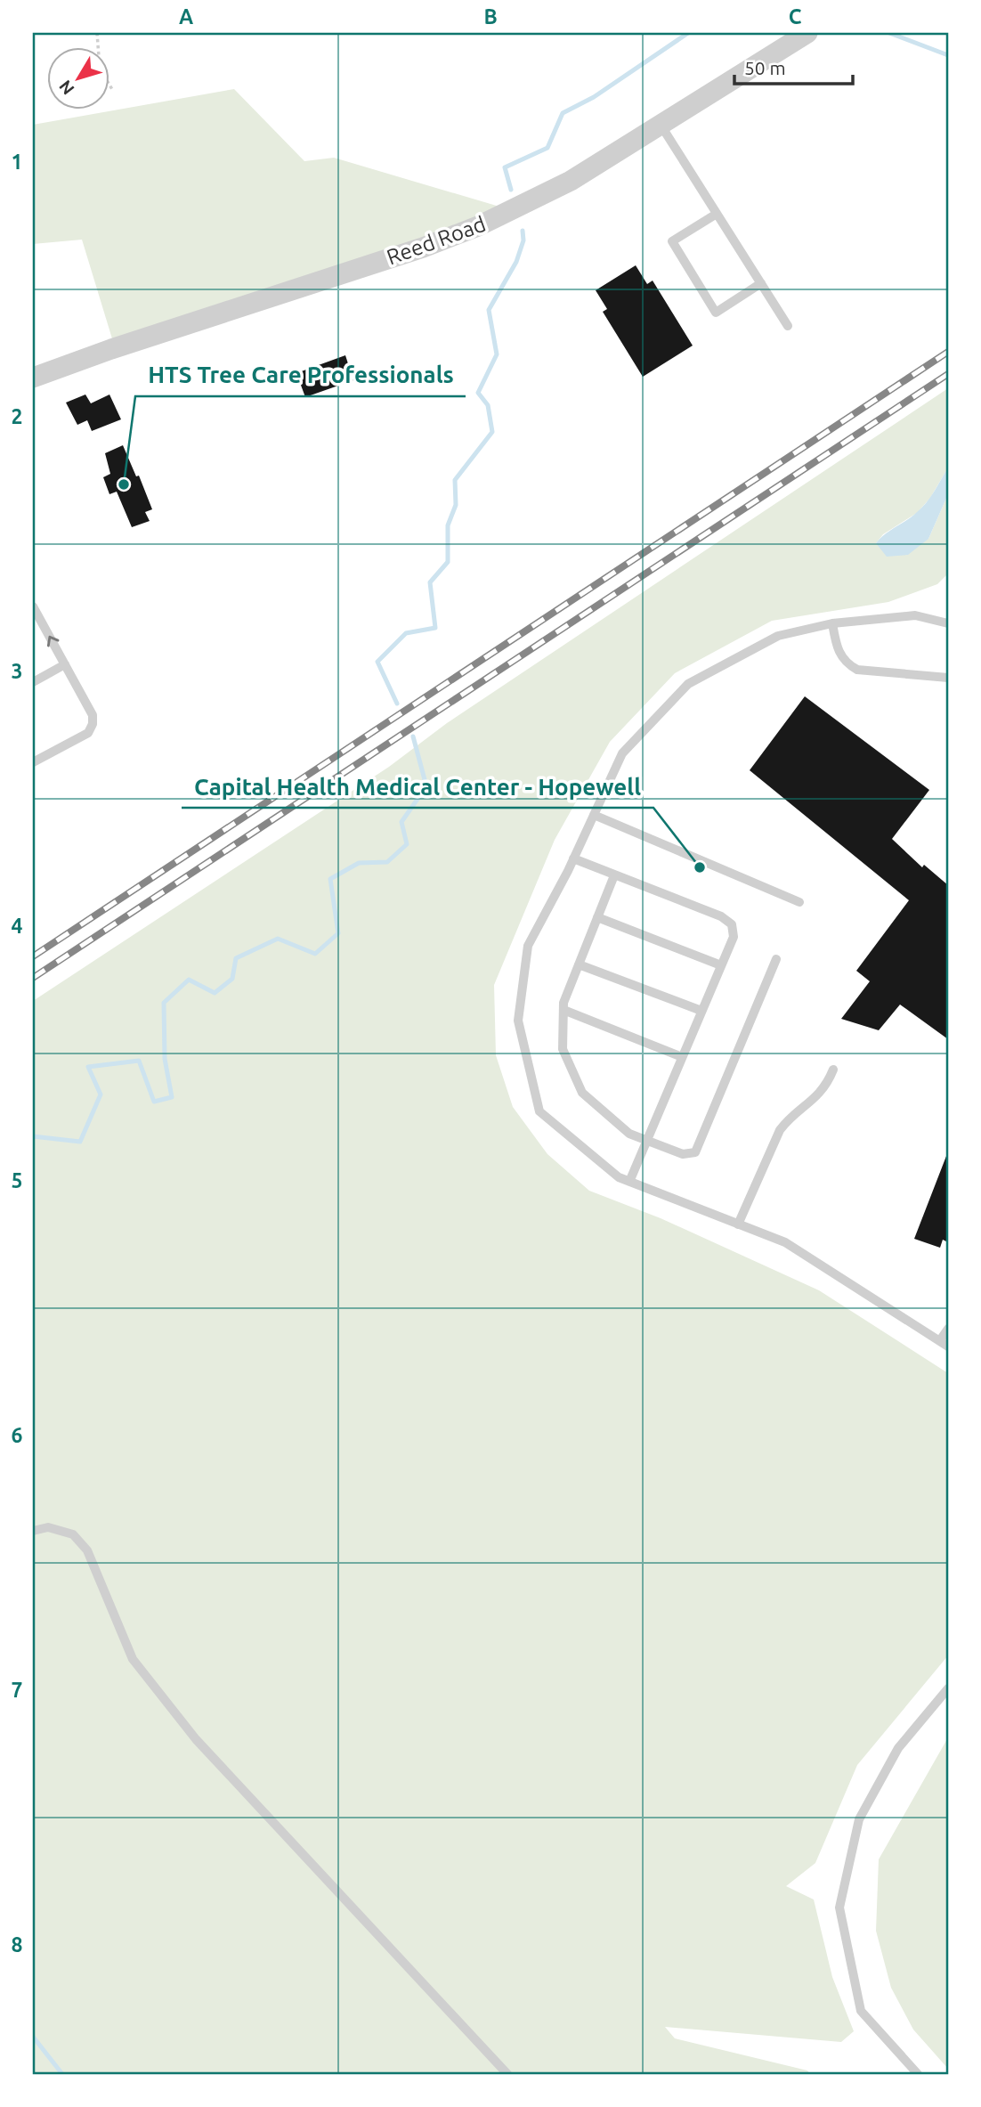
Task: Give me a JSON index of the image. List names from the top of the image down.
{
  "streets": {
    "street": ["Reed Road"]
  },
  "places": ["HTS Tree Care Professionals", "Capital Health Medical Center - Hopewell"],
  "scale_bar": "50 m",
  "north": "bottom left",
  "grid": {
    "columns": ["A", "B", "C"],
    "rows": [
      "1",
      "2",
      "3",
      "4",
      "5",
      "6",
      "7",
      "8"
    ]
  }
}
